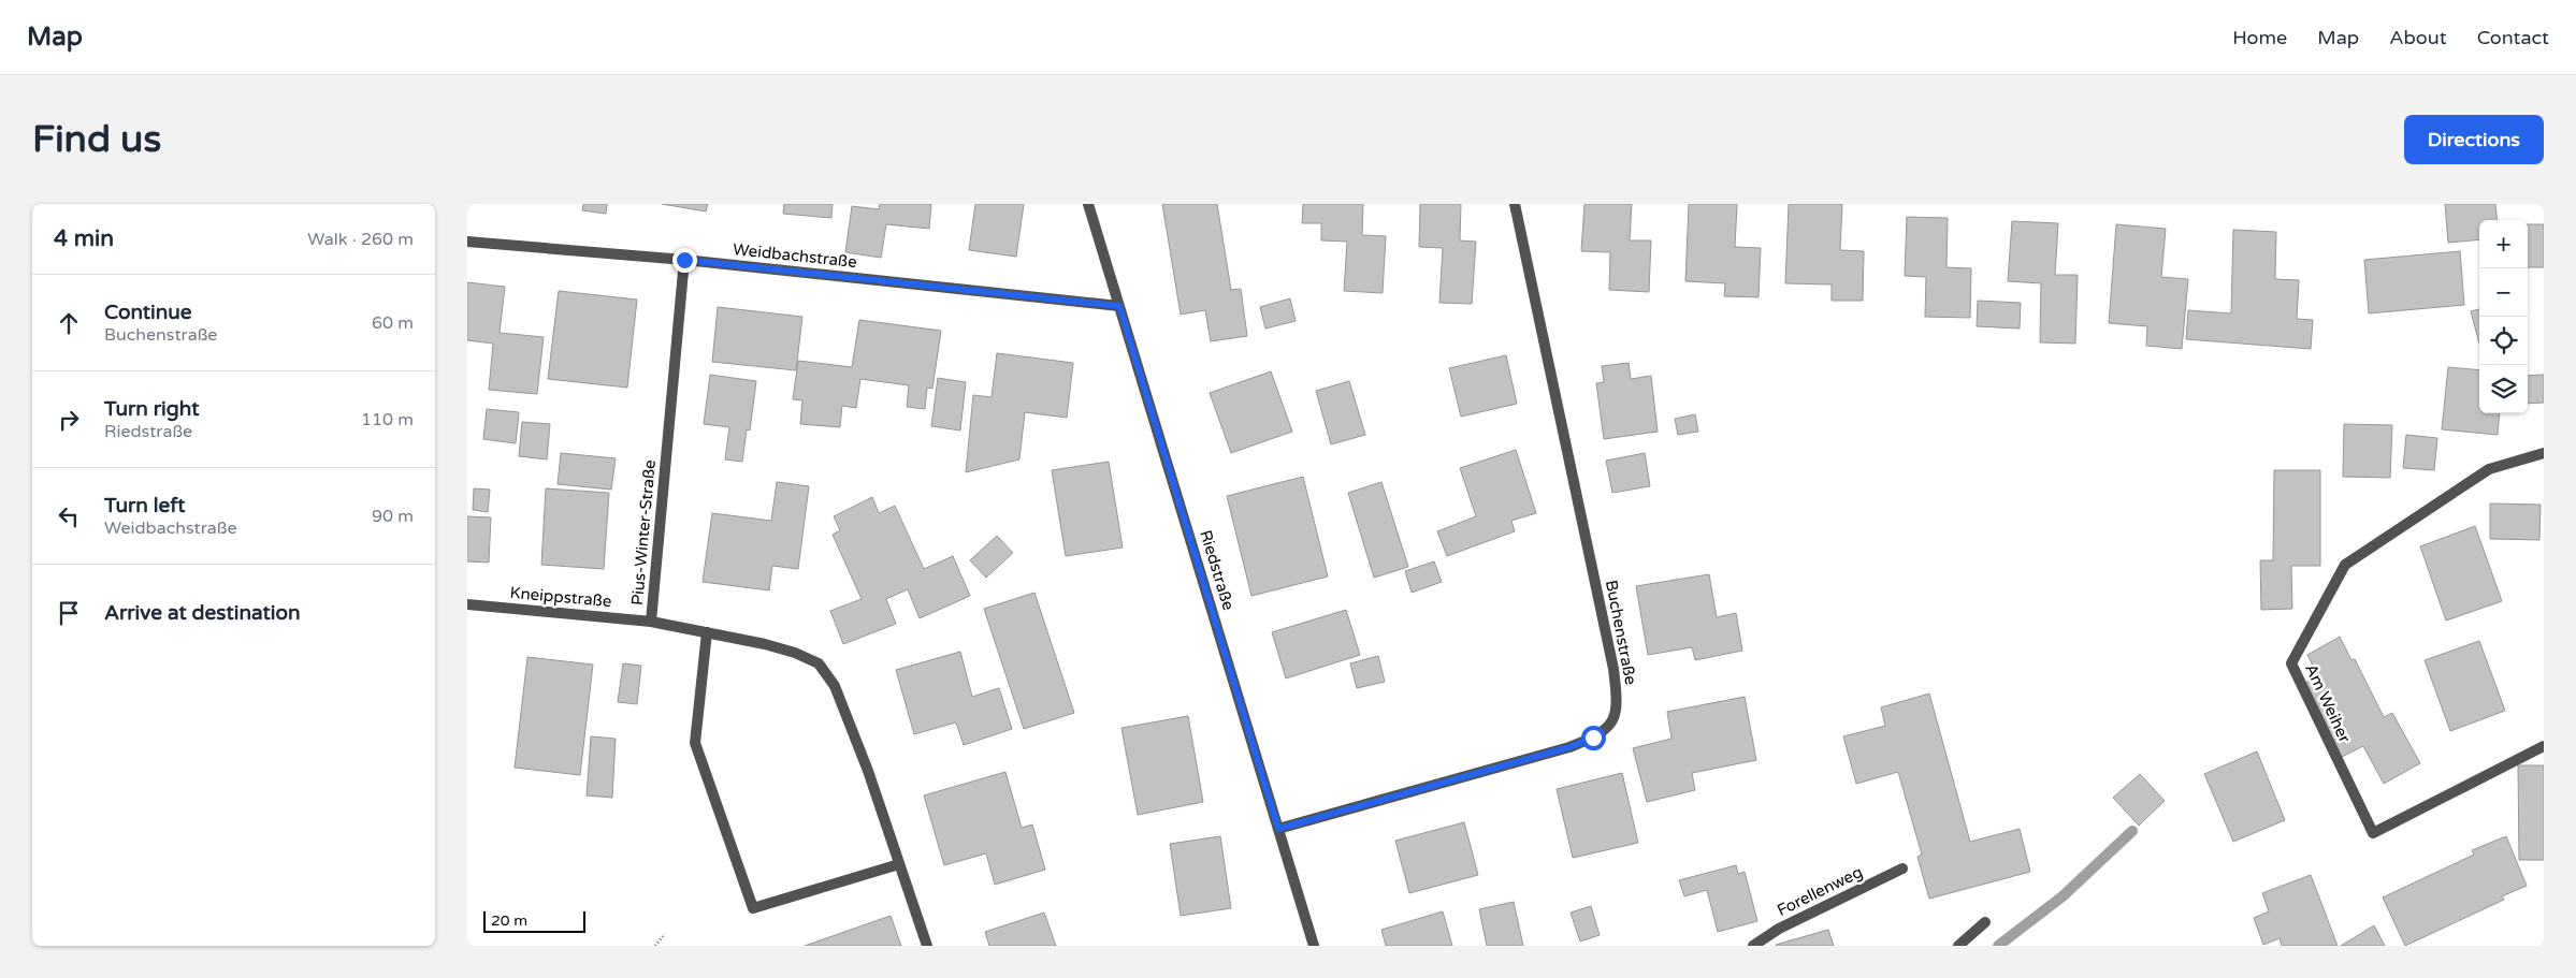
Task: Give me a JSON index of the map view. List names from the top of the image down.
{
  "streets": {
    "street": [
      "Weidbachstraße",
      "Pius-Winter-Straße",
      "Riedstraße",
      "Kneippstraße",
      "Buchenstraße",
      "Am Weiher",
      "Forellenweg"
    ]
  },
  "crossings": [
    ["Weidbachstraße", "Pius-Winter-Straße"],
    ["Weidbachstraße", "Riedstraße"],
    ["Pius-Winter-Straße", "Kneippstraße"],
    ["Riedstraße", "Buchenstraße"]
  ],
  "scale_bar": "20 m",
  "page": {
    "header": "Map",
    "nav": [
      "Home",
      "Map",
      "About",
      "Contact"
    ],
    "buttons": "Directions",
    "title": "Find us",
    "heading": ["4 min", "Walk · 260 m"],
    "map_buttons": ["+", "−"],
    "list": [
      ["Continue", "Buchenstraße", "60 m"],
      ["Turn right", "Riedstraße", "110 m"],
      ["Turn left", "Weidbachstraße", "90 m"],
      "Arrive at destination"
    ],
    "scale": "20 m"
  }
}
